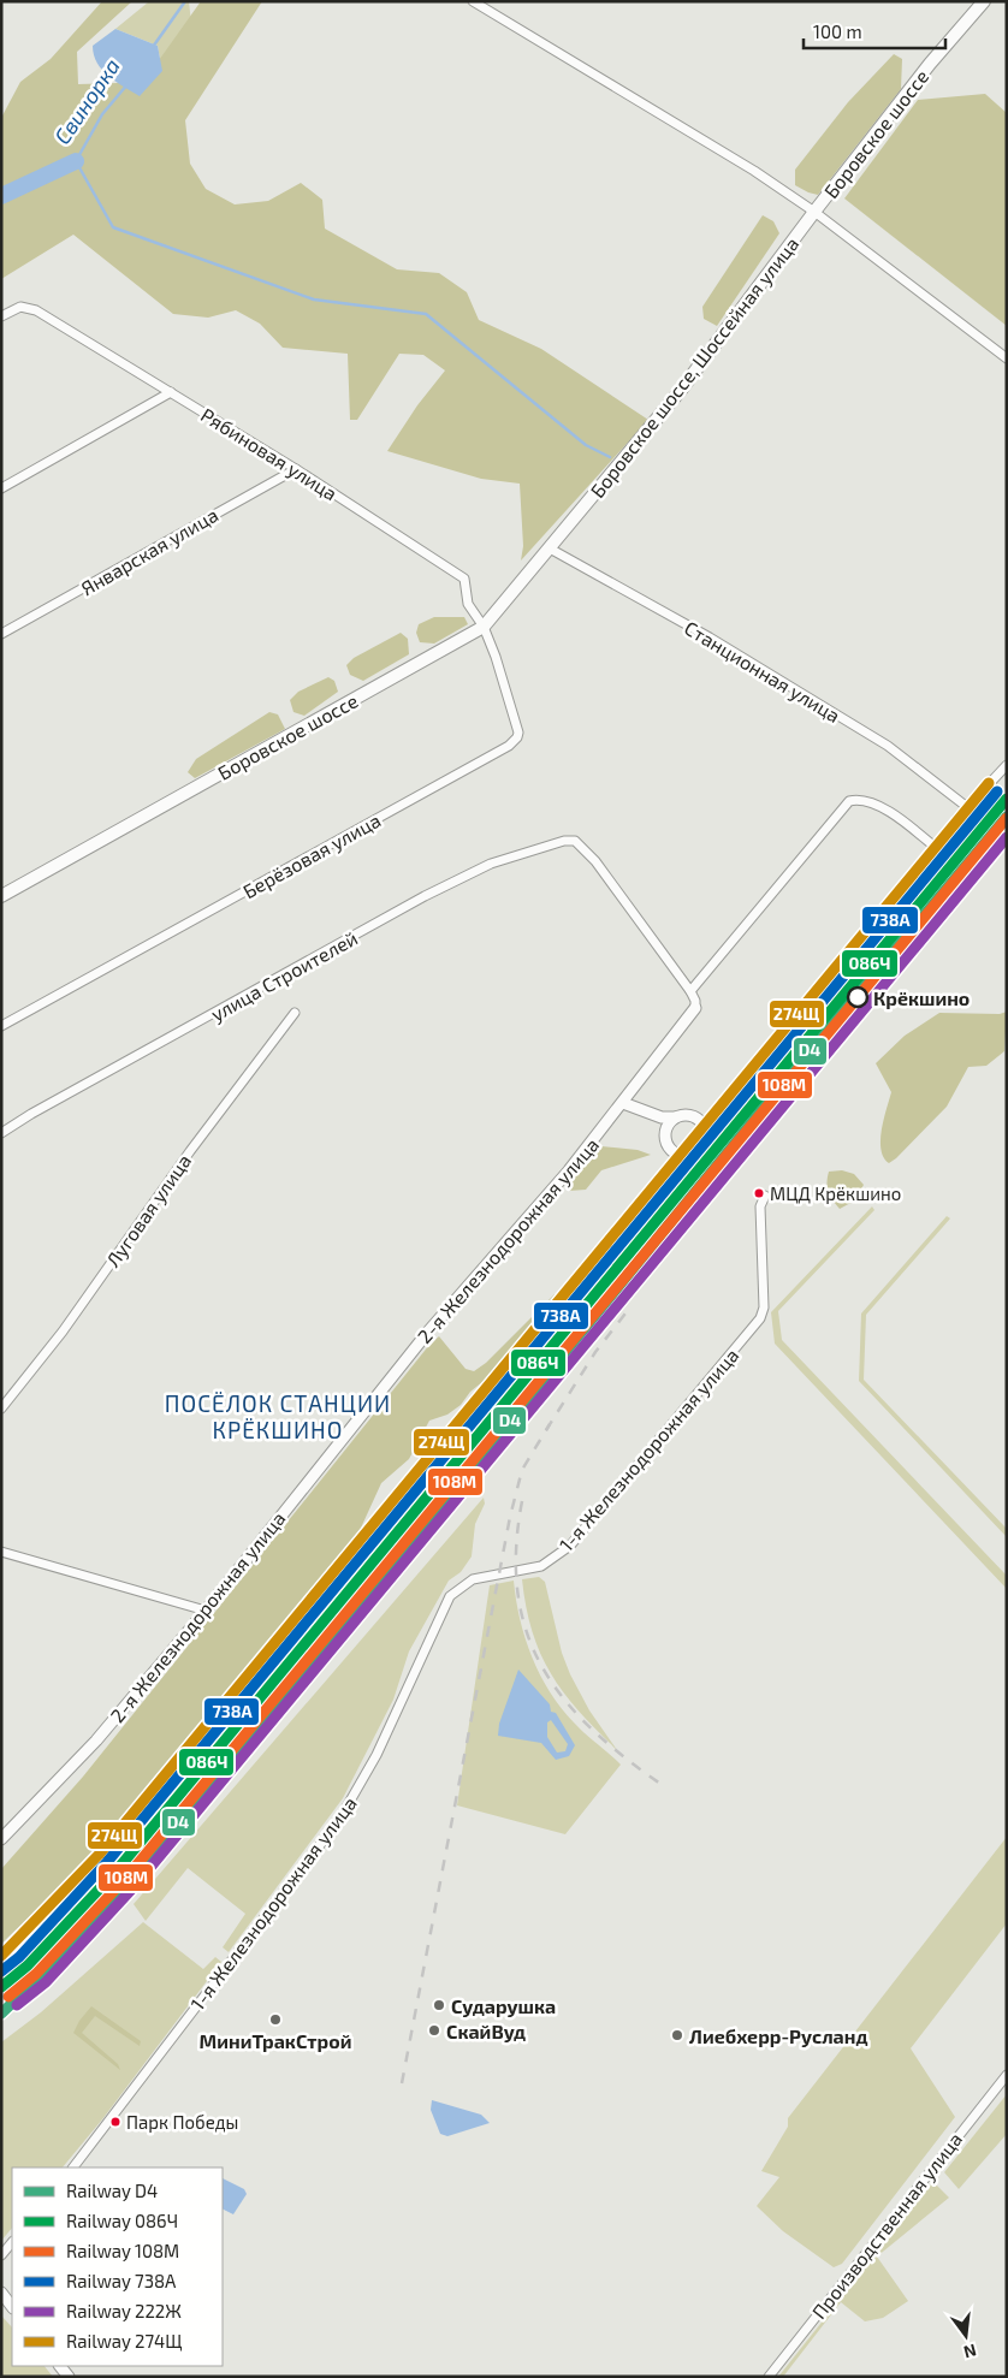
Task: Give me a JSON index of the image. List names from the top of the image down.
{
  "streets": {
    "main road": ["Боровское шоссе", "Боровское шоссе, Шоссейная улица"],
    "street": [
      "Рябиновая улица",
      "Январская улица",
      "Станционная улица",
      "Берёзовая улица",
      "улица Строителей",
      "Луговая улица",
      "2-я Железнодорожная улица",
      "1-я Железнодорожная улица",
      "Производственная улица"
    ]
  },
  "crossings": [
    ["Боровское шоссе", "Боровское шоссе, Шоссейная улица"],
    ["Боровское шоссе", "Рябиновая улица"],
    ["Боровское шоссе", "Станционная улица"],
    ["Боровское шоссе", "Берёзовая улица"],
    ["Боровское шоссе, Шоссейная улица", "Станционная улица"],
    ["Рябиновая улица", "Январская улица"],
    ["Рябиновая улица", "Берёзовая улица"],
    ["улица Строителей", "2-я Железнодорожная улица"]
  ],
  "districts": ["ПОСЁЛОК СТАНЦИИ КРЁКШИНО"],
  "water": ["Свинорка"],
  "places": [
    "Крёкшино",
    "МЦД Крёкшино",
    "Сударушка",
    "МиниТракСтрой",
    "СкайВуд",
    "Лиебхерр-Русланд",
    "Парк Победы"
  ],
  "lines": [
    "rail line 274Щ",
    "rail line 738А",
    "rail line 086Ч",
    "rail line D4",
    "rail line 108М",
    "rail line 222Ж"
  ],
  "legend": [
    "Railway D4",
    "Railway 086Ч",
    "Railway 108М",
    "Railway 738А",
    "Railway 222Ж",
    "Railway 274Щ"
  ],
  "scale_bar": "100 m",
  "north": "bottom"
}
